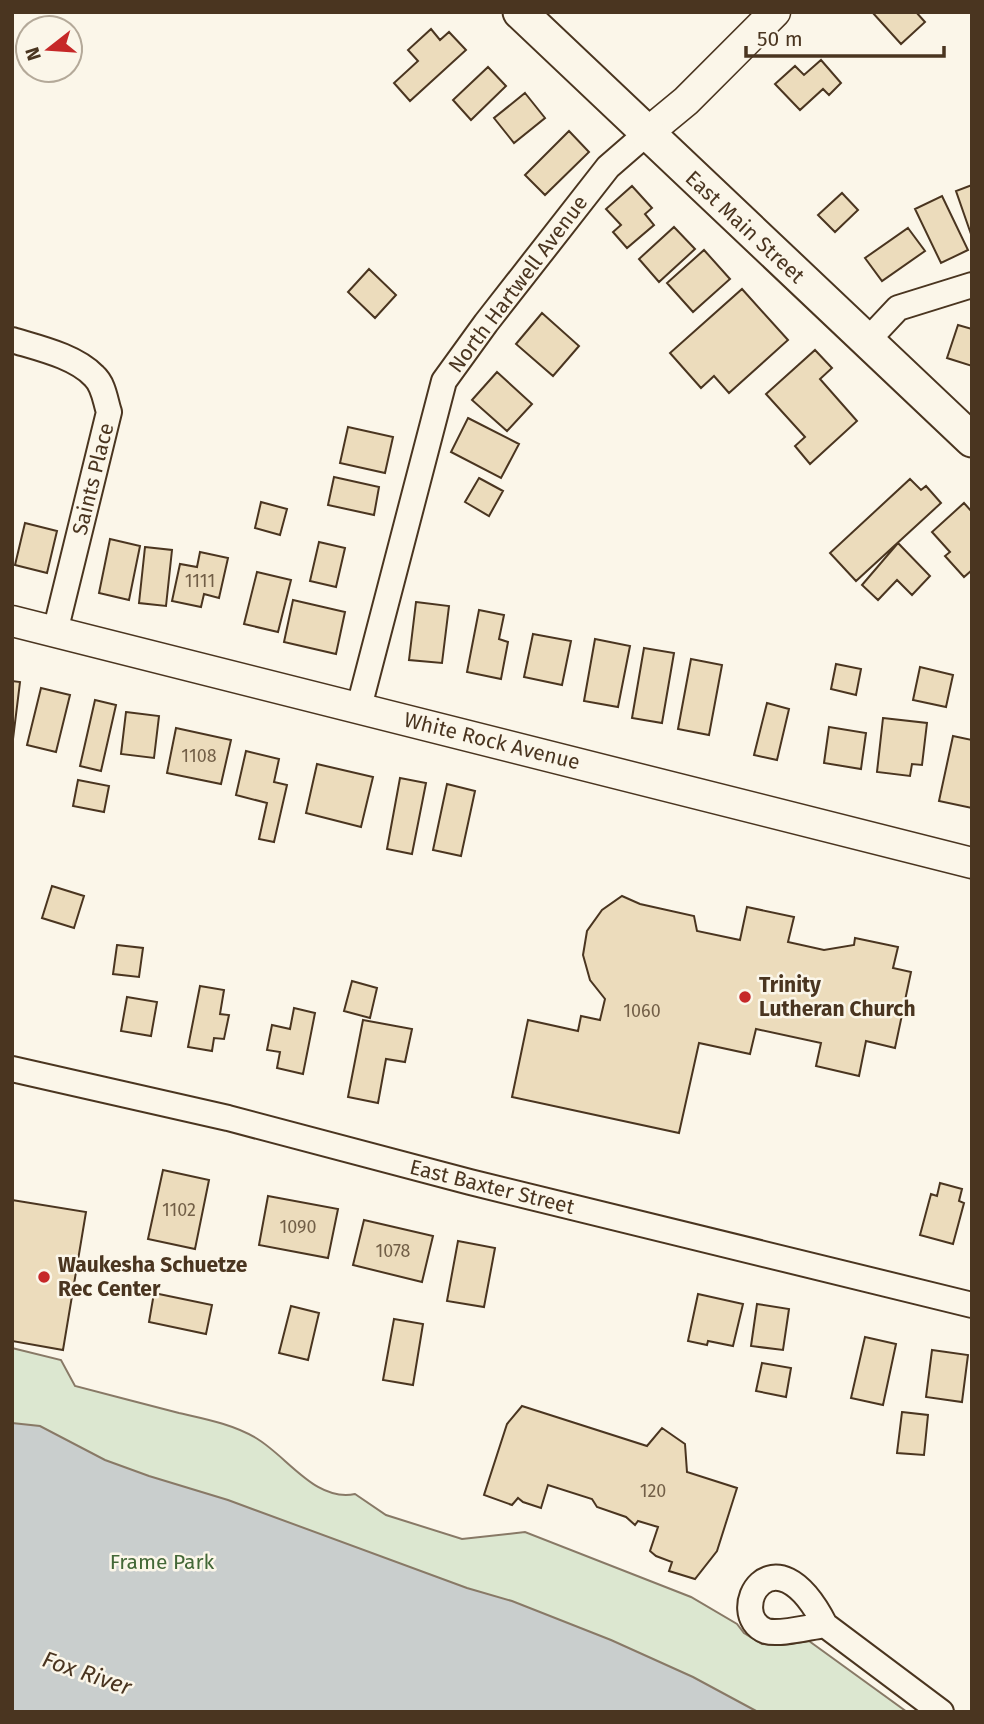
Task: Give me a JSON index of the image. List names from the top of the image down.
{
  "streets": {
    "main road": ["East Main Street"],
    "street": [
      "North Hartwell Avenue",
      "Saints Place",
      "White Rock Avenue",
      "East Baxter Street"
    ]
  },
  "crossings": [
    ["East Main Street", "North Hartwell Avenue"],
    ["North Hartwell Avenue", "White Rock Avenue"],
    ["Saints Place", "White Rock Avenue"]
  ],
  "water": ["Fox River"],
  "parks": ["Frame Park"],
  "places": ["Trinity Lutheran Church", "Waukesha Schuetze Rec Center"],
  "house_numbers": [
    "1111",
    "1108",
    "1060",
    "1102",
    "1090",
    "1078",
    "120"
  ],
  "scale_bar": "50 m",
  "north": "left"
}
